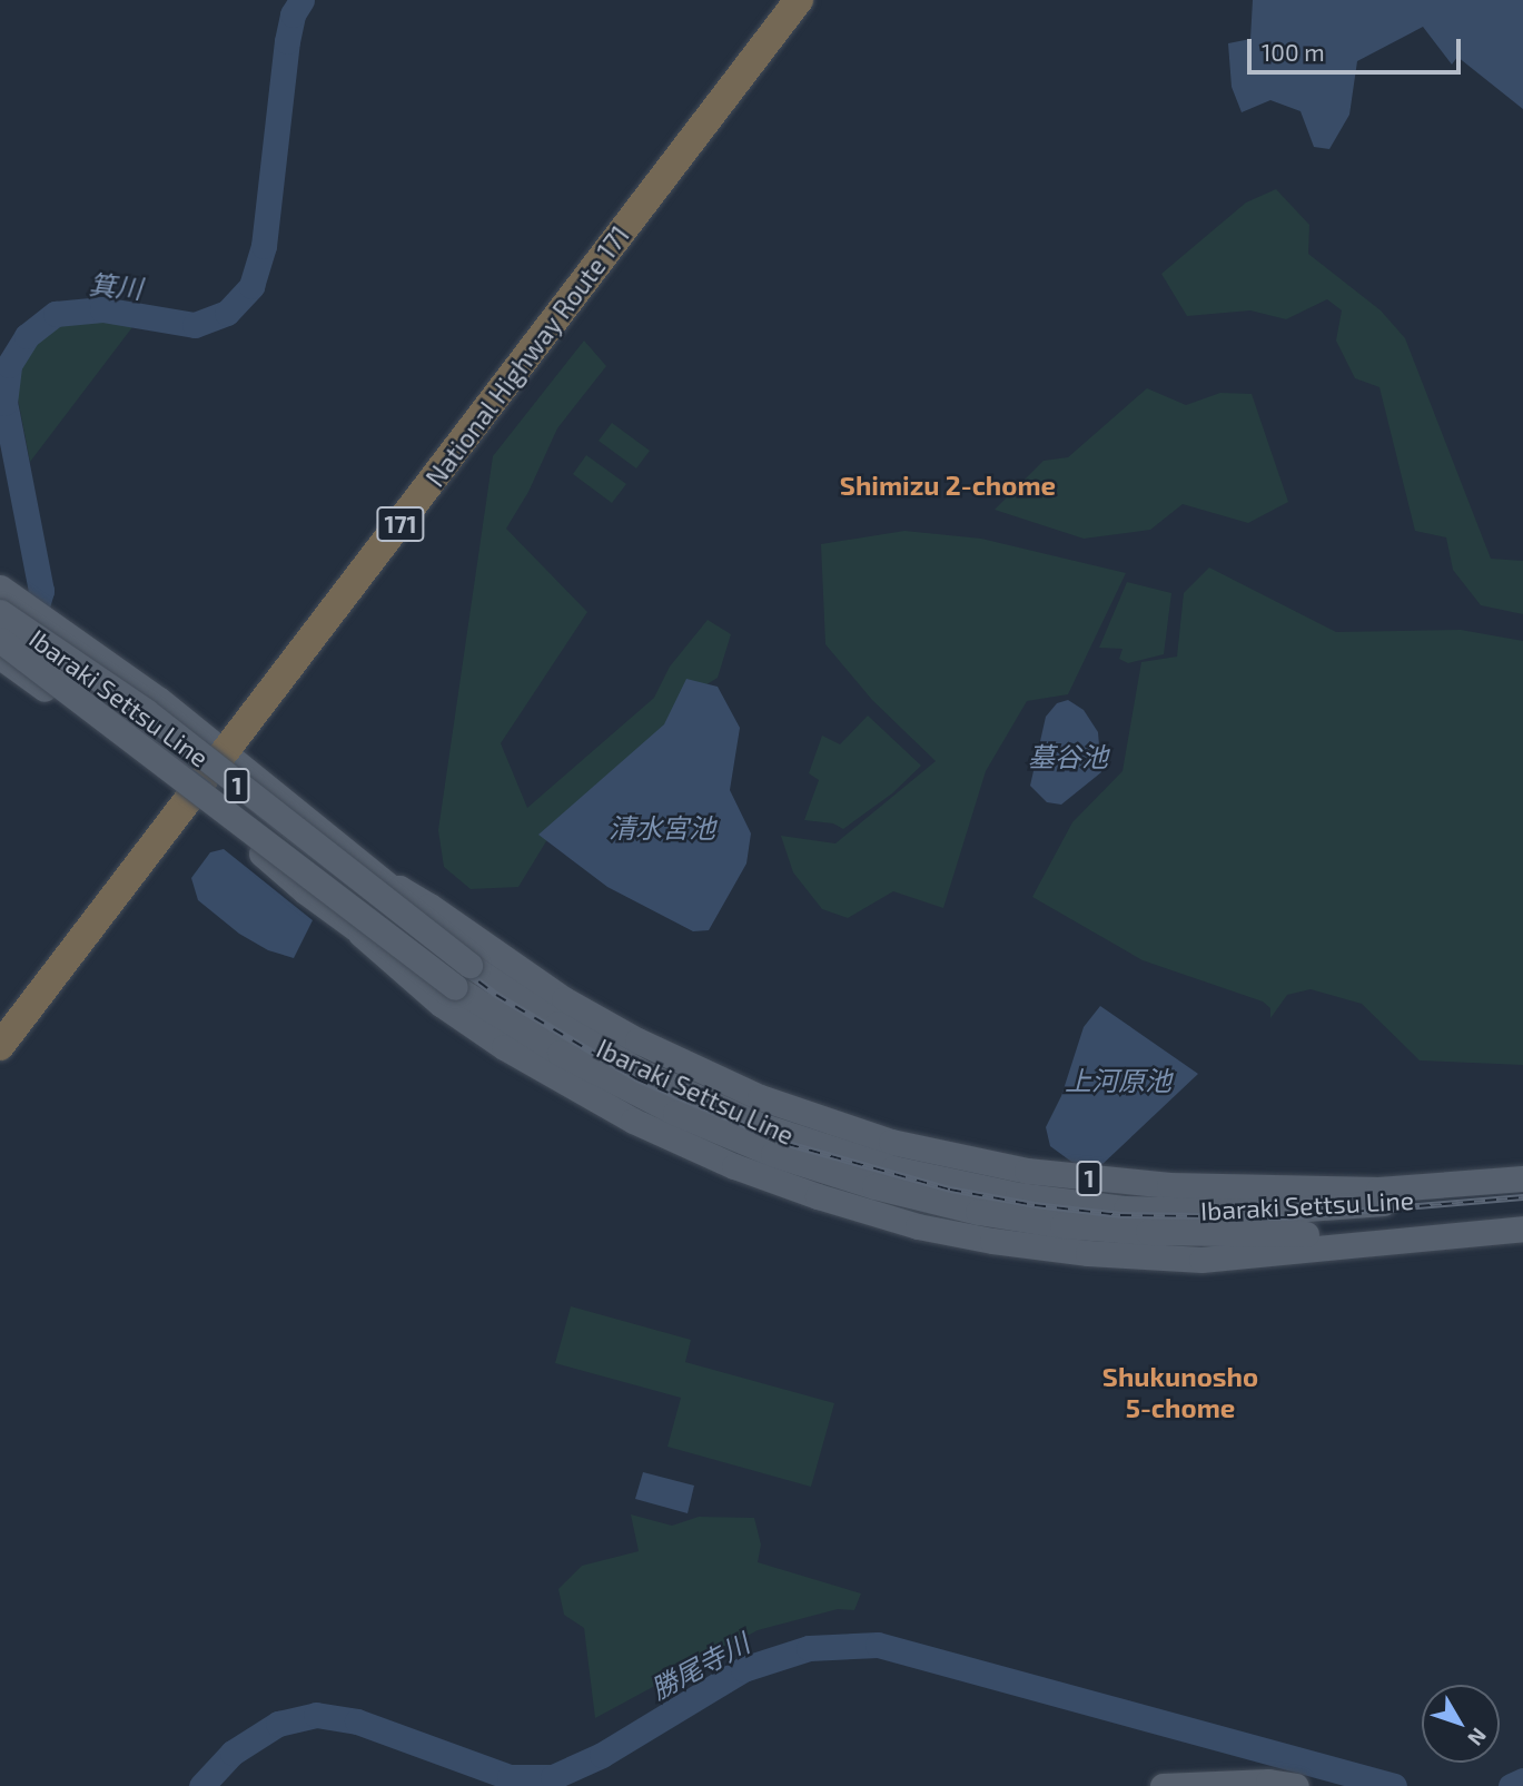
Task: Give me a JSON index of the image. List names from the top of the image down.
{
  "streets": {
    "highway": ["National Highway Route 171", "171"],
    "main road": ["Ibaraki Settsu Line", "1"]
  },
  "crossings": [
    ["National Highway Route 171", "1"],
    ["Ibaraki Settsu Line", "1"]
  ],
  "districts": ["Shimizu 2-chome", "Shukunosho 5-chome"],
  "water": [
    "箕川",
    "墓谷池",
    "清水宮池",
    "上河原池",
    "勝尾寺川"
  ],
  "scale_bar": "100 m",
  "north": "bottom right"
}
